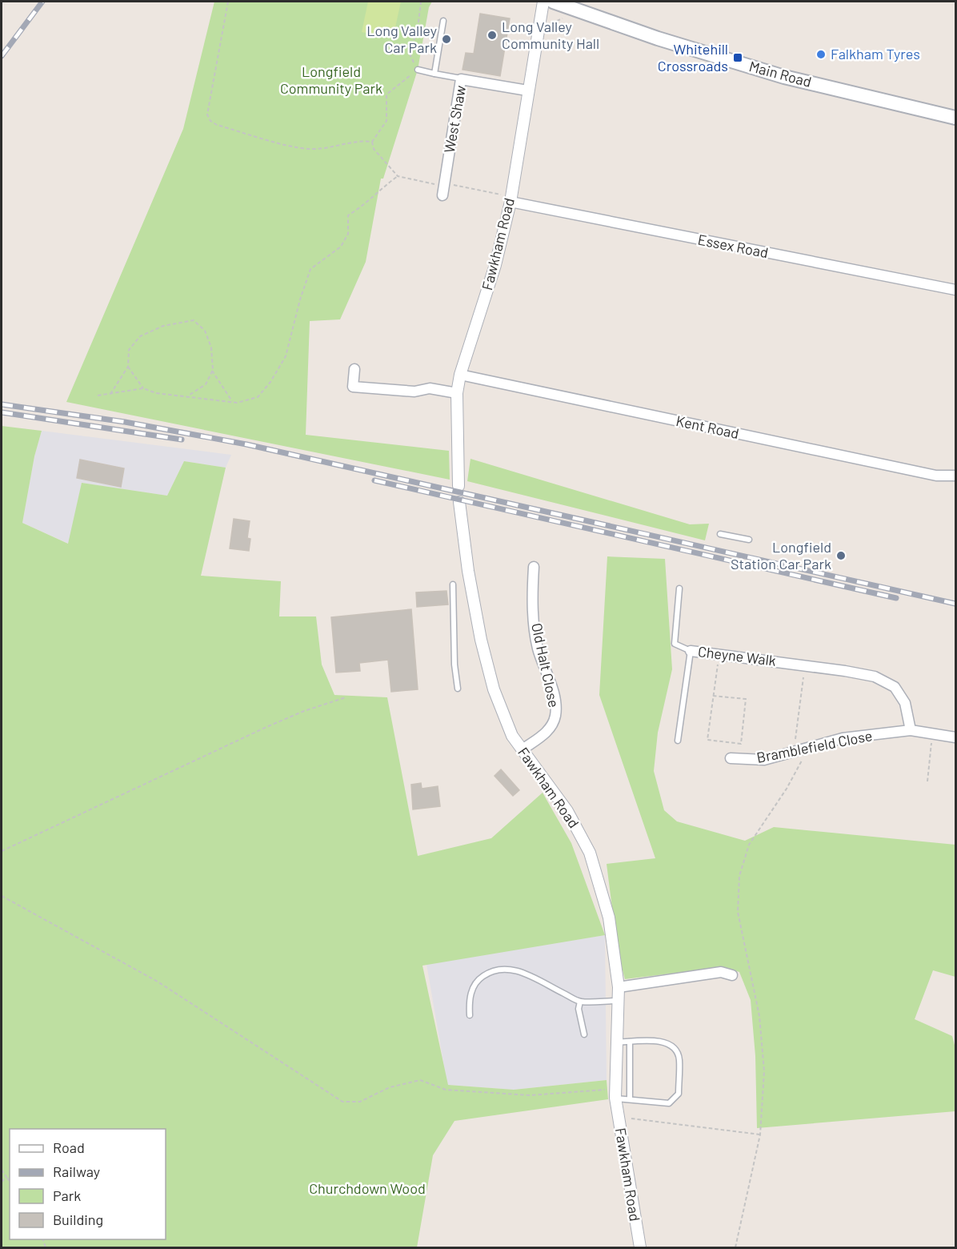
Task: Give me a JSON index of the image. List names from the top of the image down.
{
  "streets": {
    "main road": ["Main Road"],
    "street": [
      "West Shaw",
      "Fawkham Road",
      "Essex Road",
      "Kent Road",
      "Cheyne Walk",
      "Old Halt Close",
      "Bramblefield Close"
    ]
  },
  "crossings": [
    ["West Shaw", "Fawkham Road"],
    ["Fawkham Road", "Essex Road"],
    ["Fawkham Road", "Kent Road"],
    ["Fawkham Road", "Old Halt Close"],
    ["Cheyne Walk", "Bramblefield Close"]
  ],
  "parks": ["Longfield Community Park", "Churchdown Wood"],
  "places": {
    "other": [
      "Long Valley Community Hall",
      "Long Valley Car Park",
      "Falkham Tyres",
      "Longfield Station Car Park"
    ],
    "transit": ["Whitehill Crossroads"]
  },
  "legend": [
    "Road",
    "Railway",
    "Park",
    "Building"
  ]
}
